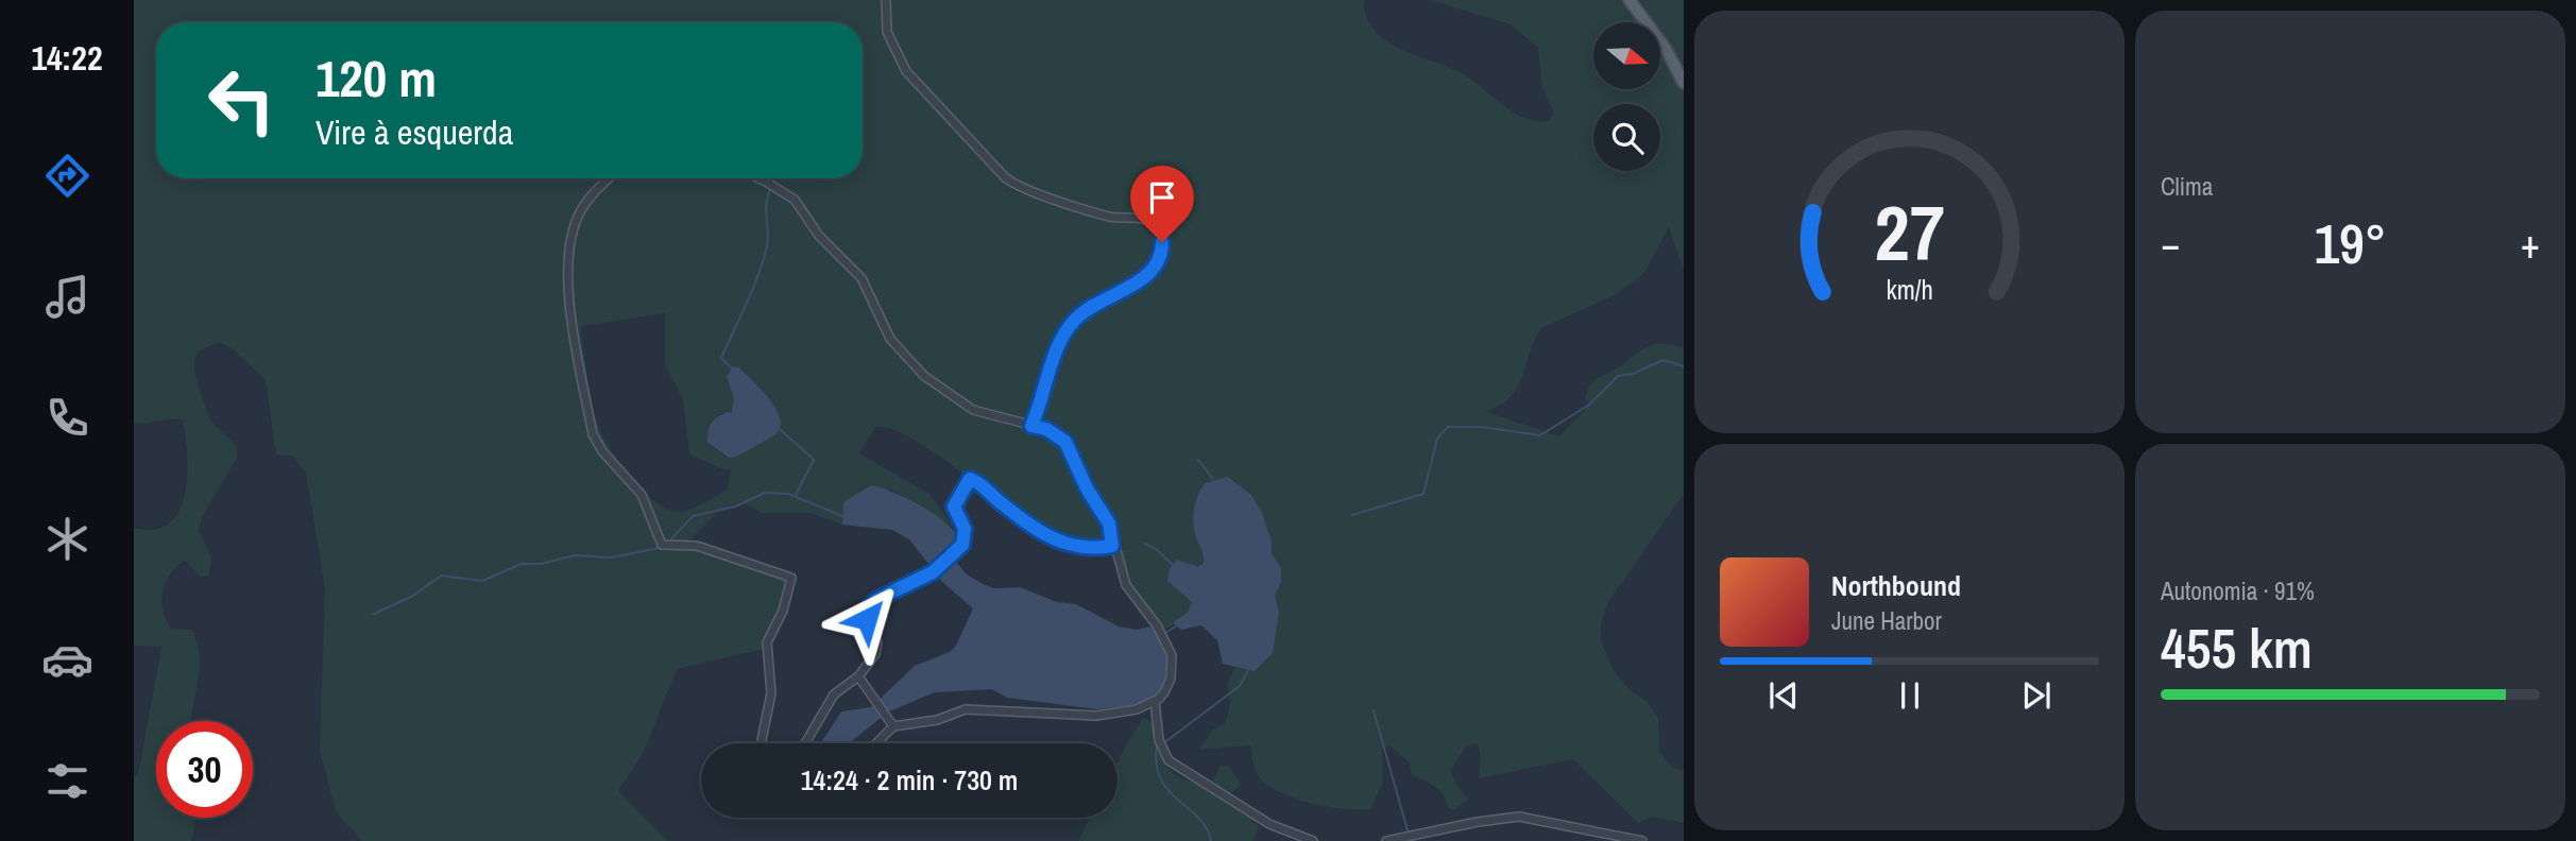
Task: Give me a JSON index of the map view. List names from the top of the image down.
{
  "north": "right",
  "page": {
    "tabs": "14:22",
    "tile": [
      "Clima",
      ["Autonomia · 91%", "455 km"]
    ],
    "turn": ["120 m", "Vire à esquerda"],
    "heat": ["−", "19°", "+"],
    "song": ["Northbound", "June Harbor"],
    "limit": "30",
    "trip": "14:24 · 2 min · 730 m",
    "gauge": ["27", "km/h"]
  }
}
